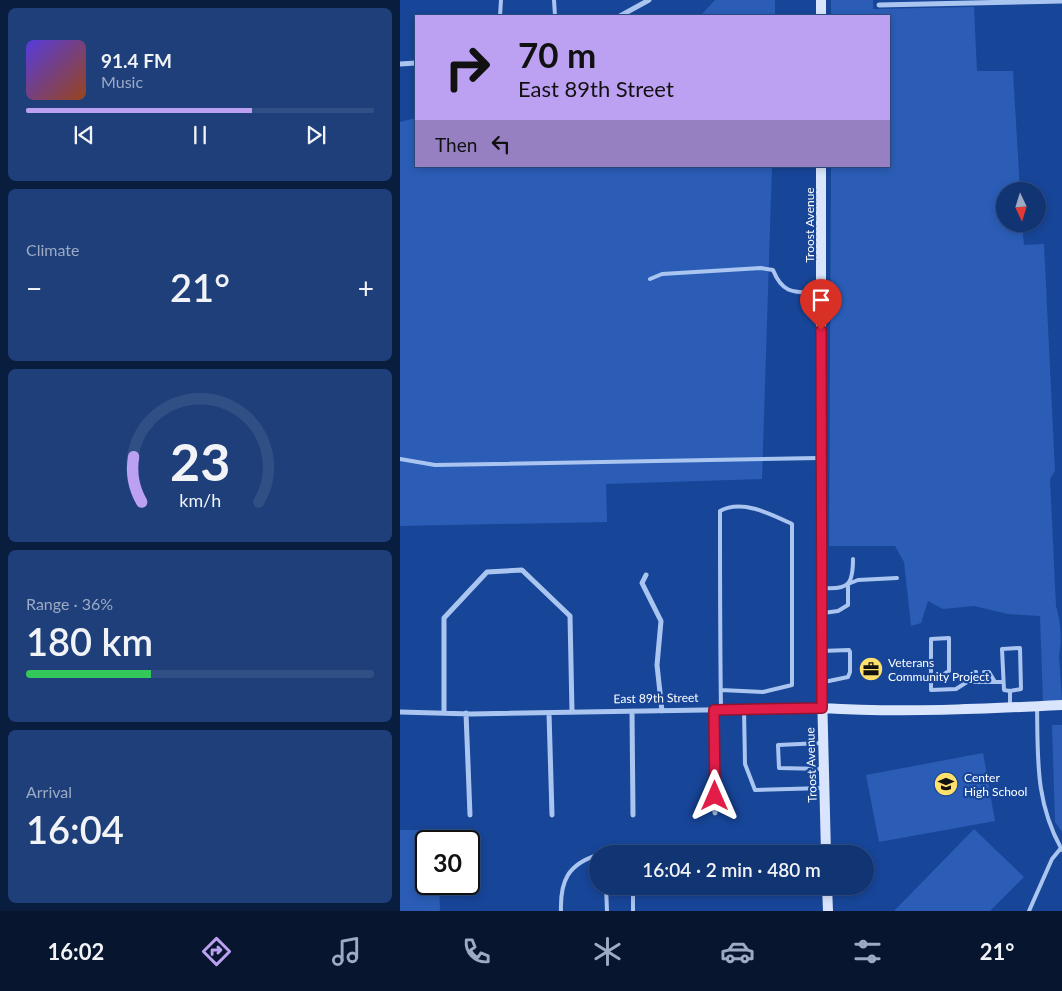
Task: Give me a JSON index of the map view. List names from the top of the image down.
{
  "streets": {
    "main road": ["Troost Avenue", "East 89th Street"]
  },
  "crossings": [
    ["Troost Avenue", "East 89th Street"]
  ],
  "places": {
    "office": ["Veterans Community Project"],
    "school or university": ["Center High School"]
  },
  "north": "bottom",
  "page": {
    "turn": ["70 m", "East 89th Street"],
    "song": ["91.4 FM", "Music"],
    "then": "Then",
    "tile": [
      "Climate",
      ["Range · 36%", "180 km"],
      ["Arrival", "16:04"]
    ],
    "heat": ["−", "21°", "+"],
    "limit": "30",
    "trip": "16:04 · 2 min · 480 m",
    "tabs": ["16:02", "21°"],
    "gauge": ["23", "km/h"]
  }
}
